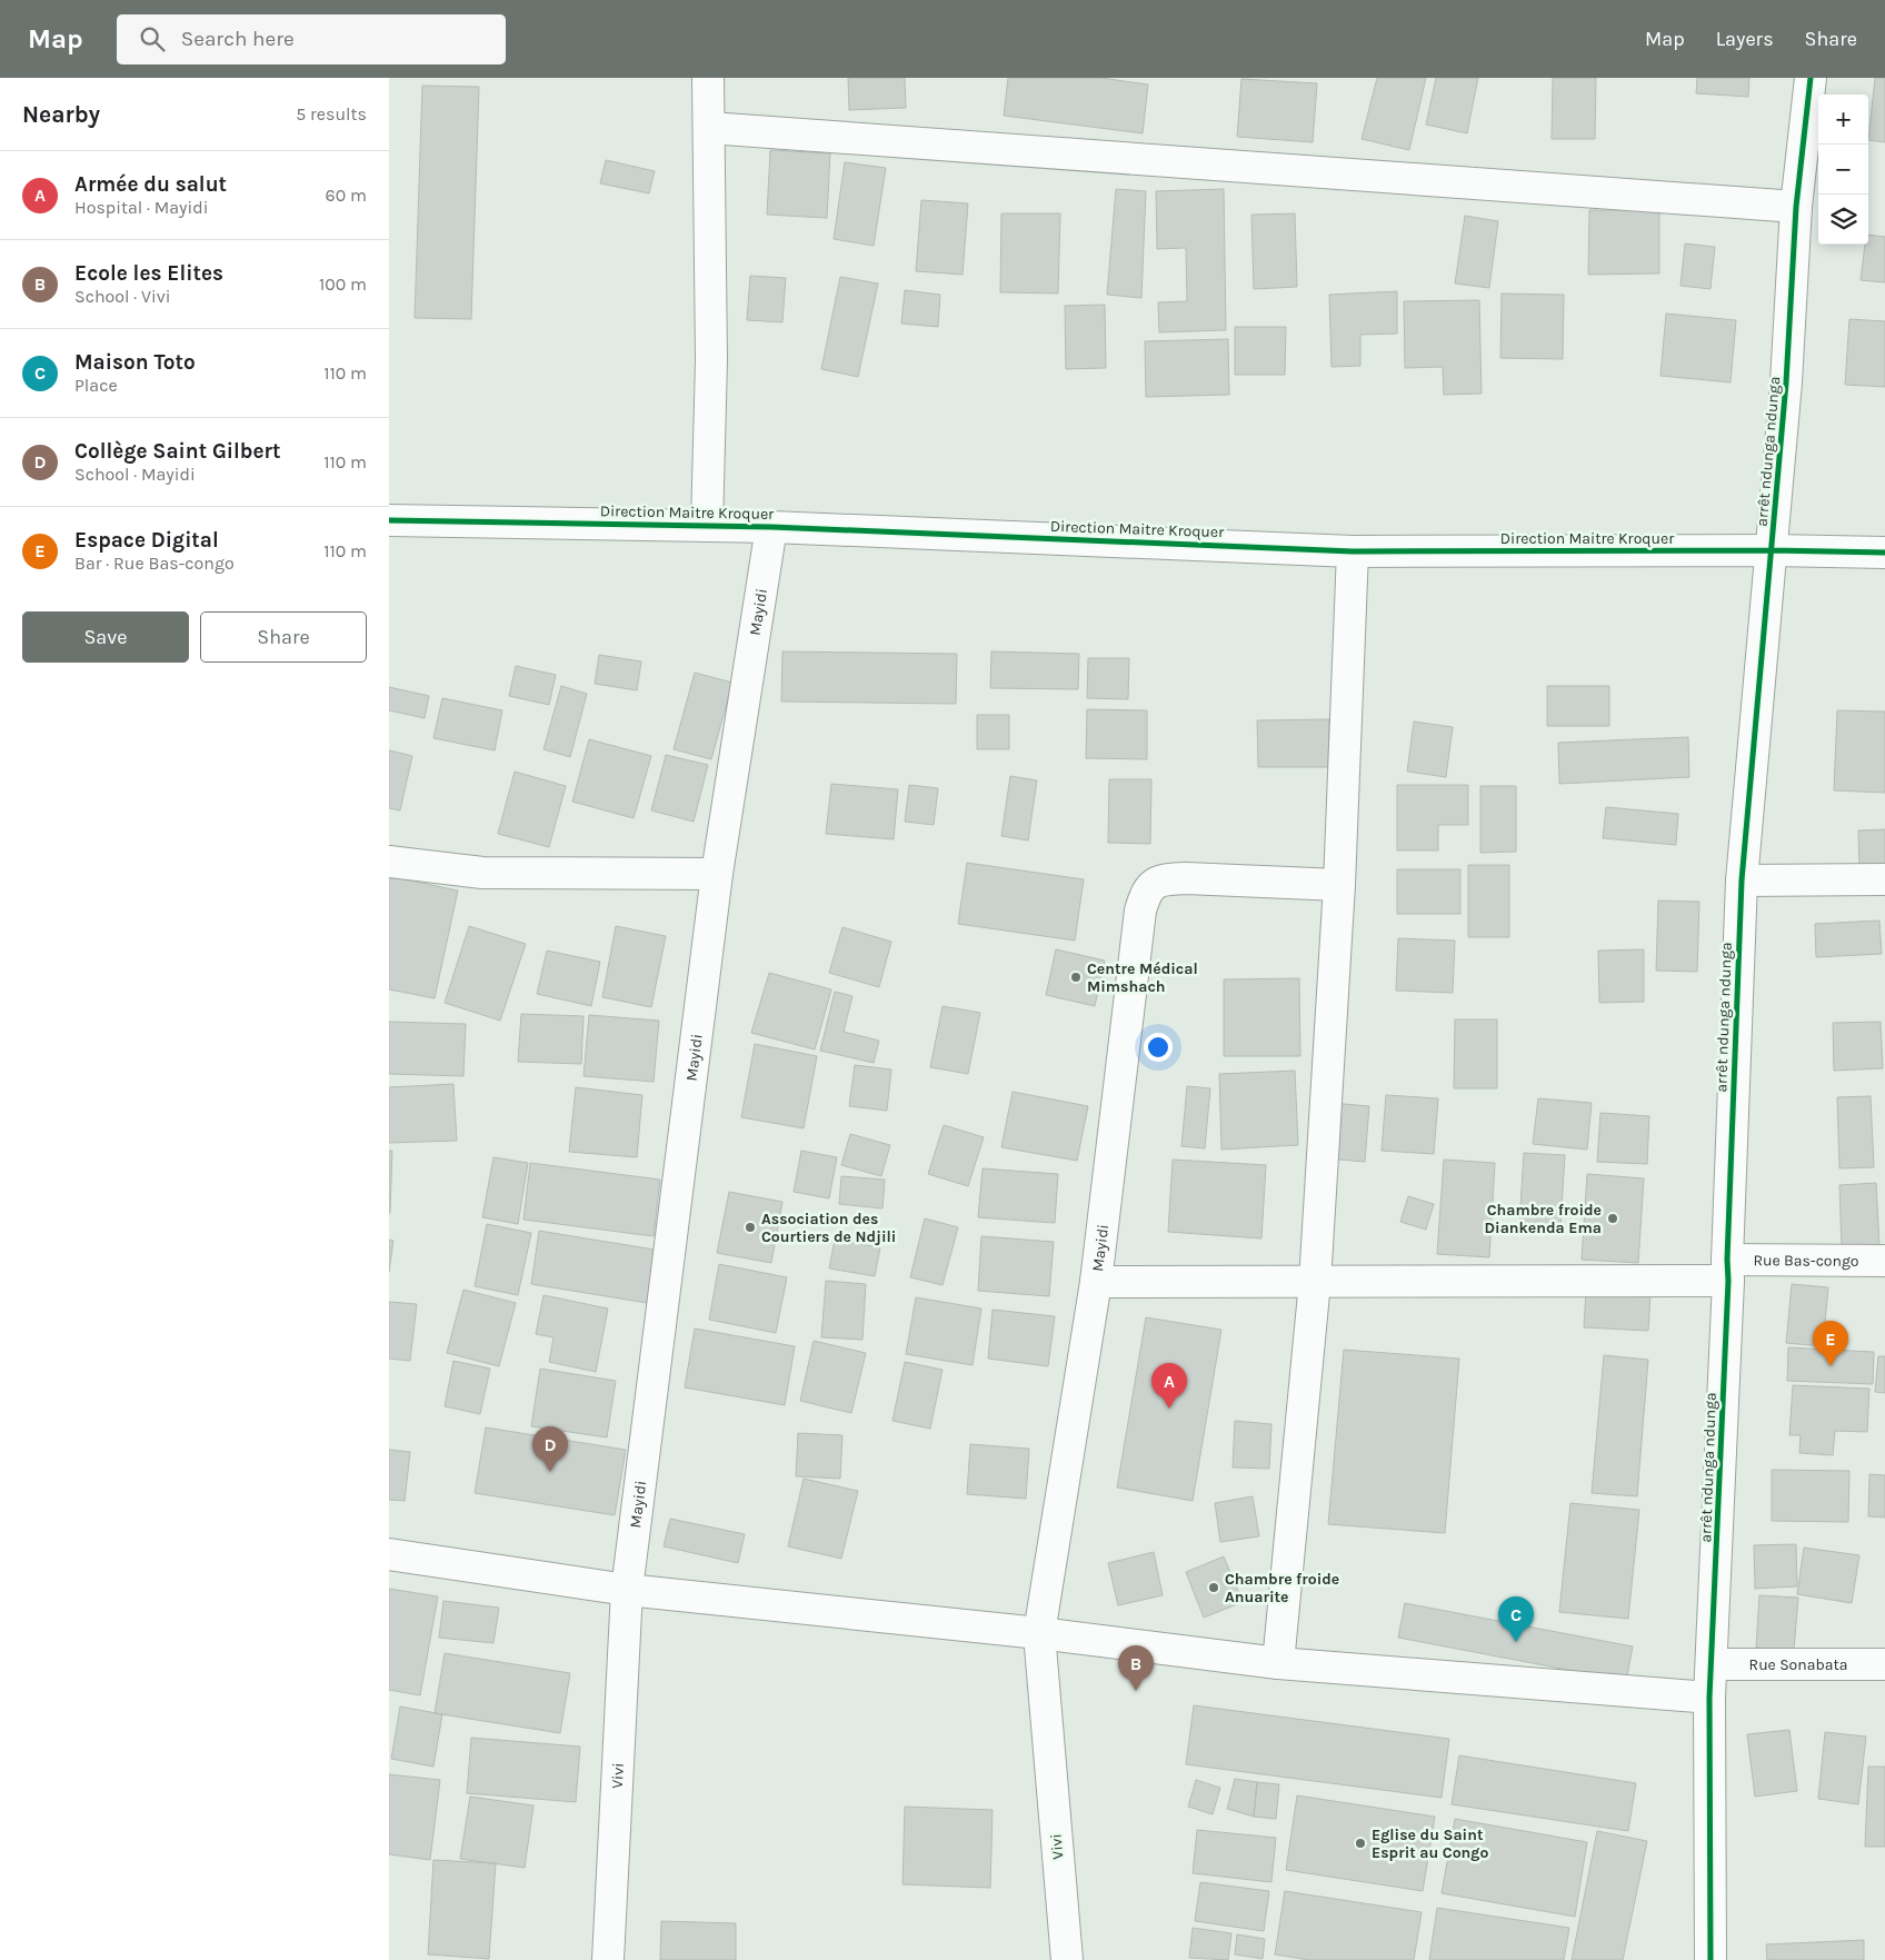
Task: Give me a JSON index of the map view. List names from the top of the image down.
{
  "streets": {
    "street": [
      "arrêt ndunga ndunga",
      "Direction Maitre Kroquer",
      "Mayidi",
      "Rue Bas-congo",
      "Rue Sonabata",
      "Vivi"
    ]
  },
  "crossings": [
    ["arrêt ndunga ndunga", "Direction Maitre Kroquer"],
    ["arrêt ndunga ndunga", "Rue Bas-congo"],
    ["arrêt ndunga ndunga", "Rue Sonabata"],
    ["Direction Maitre Kroquer", "Mayidi"],
    ["Mayidi", "Rue Bas-congo"],
    ["Mayidi", "Vivi"]
  ],
  "places": [
    "Centre Médical Mimshach",
    "Chambre froide Diankenda Ema",
    "Association des Courtiers de Ndjili",
    "Chambre froide Anuarite",
    "Eglise du Saint Esprit au Congo"
  ],
  "page": {
    "header": "Map",
    "search": "Search here",
    "nav": ["Map", "Layers", "Share"],
    "heading": ["Nearby", "5 results"],
    "map_buttons": ["+", "−"],
    "list": [
      {
        "mark": "A",
        "name": "Armée du salut",
        "note": "Hospital · Mayidi",
        "value": "60 m"
      },
      {
        "mark": "B",
        "name": "Ecole les Elites",
        "note": "School · Vivi",
        "value": "100 m"
      },
      {
        "mark": "C",
        "name": "Maison Toto",
        "note": "Place",
        "value": "110 m"
      },
      {
        "mark": "D",
        "name": "Collège Saint Gilbert",
        "note": "School · Mayidi",
        "value": "110 m"
      },
      {
        "mark": "E",
        "name": "Espace Digital",
        "note": "Bar · Rue Bas-congo",
        "value": "110 m"
      }
    ],
    "buttons": ["Save", "Share"],
    "pins": [
      "E",
      "A",
      "D",
      "C",
      "B"
    ]
  }
}
